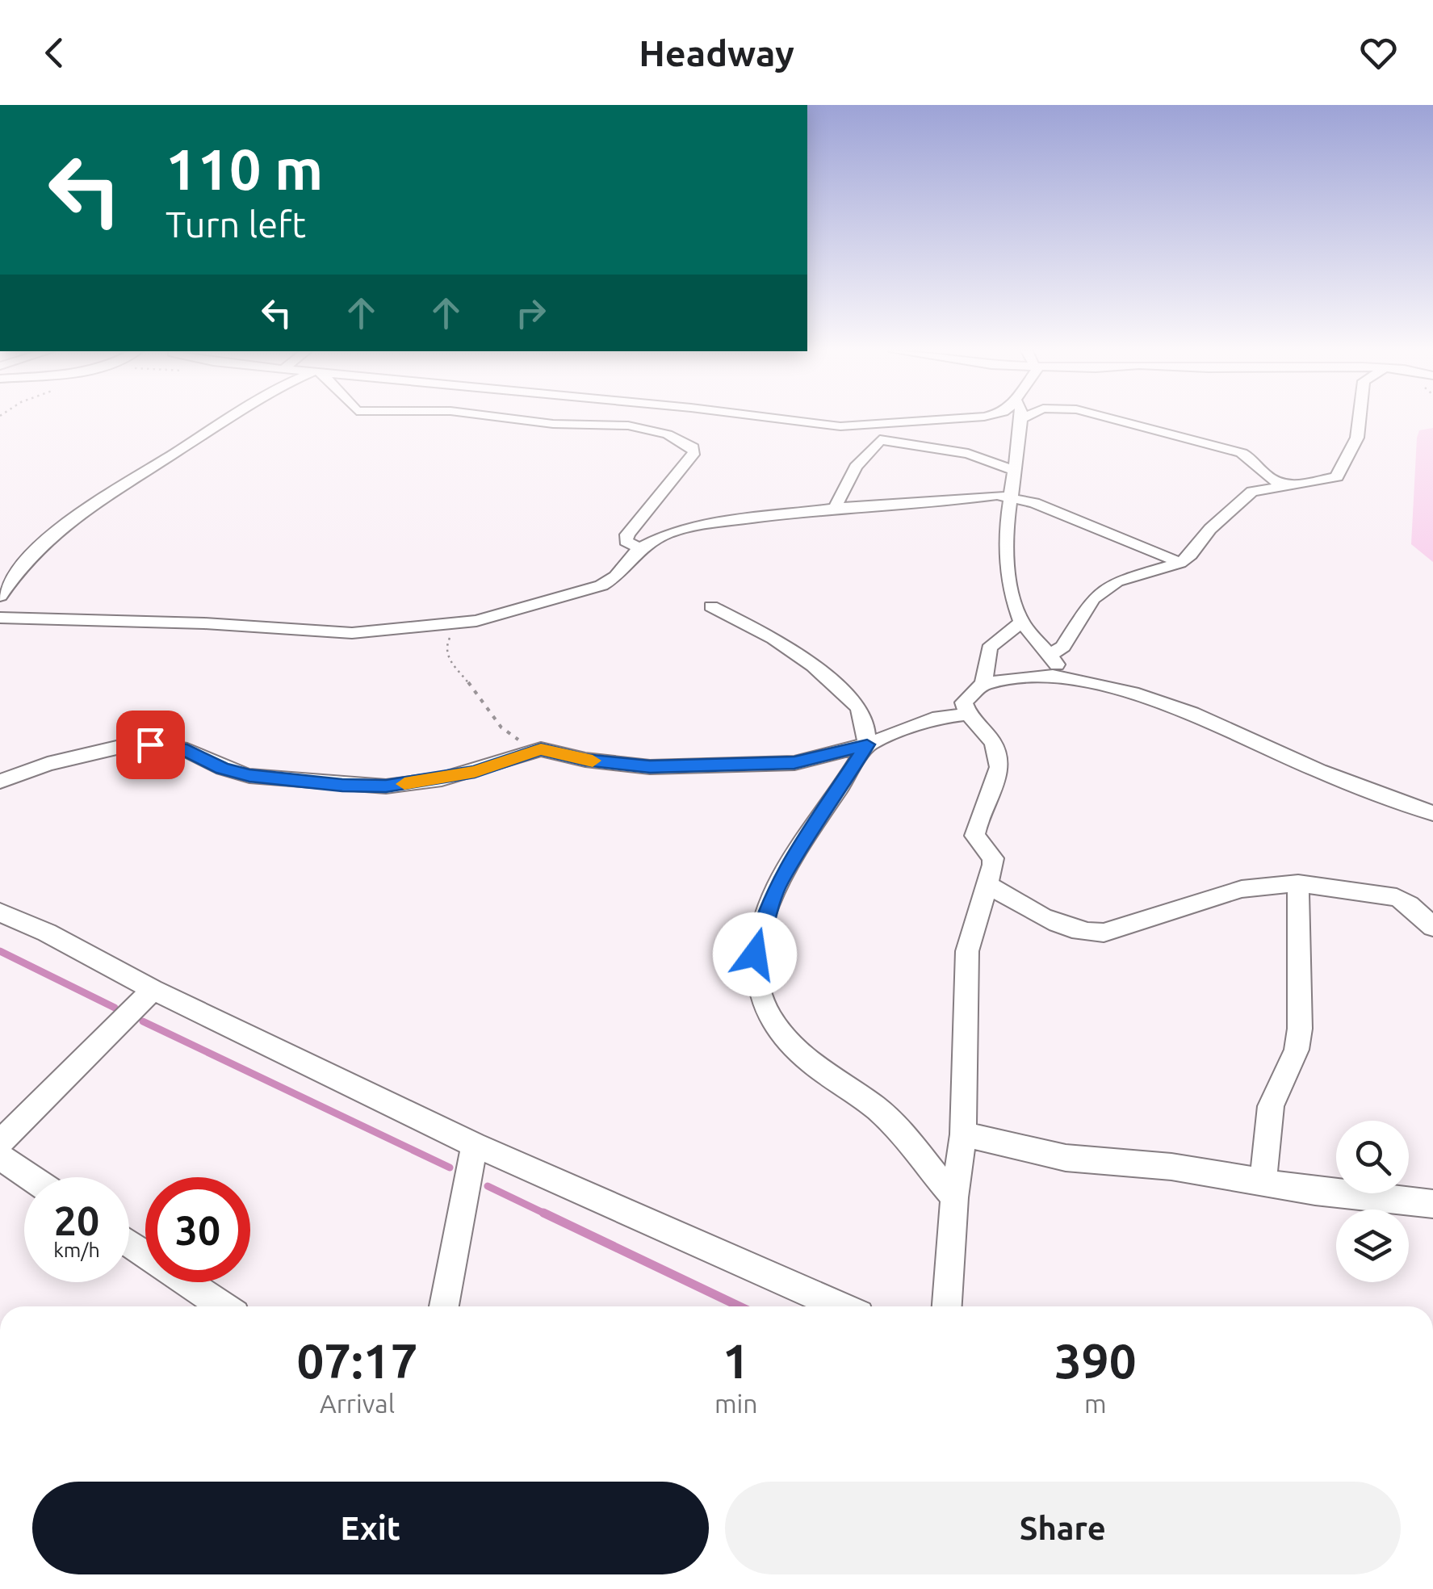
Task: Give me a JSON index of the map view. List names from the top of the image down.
{
  "page": {
    "header": "Headway",
    "turn": ["110 m", "Turn left"],
    "speed": "20 km/h",
    "limit": "30",
    "eta": [
      "07:17",
      "Arrival",
      "1",
      "min",
      "390",
      "m"
    ],
    "buttons": ["Exit", "Share"]
  }
}
